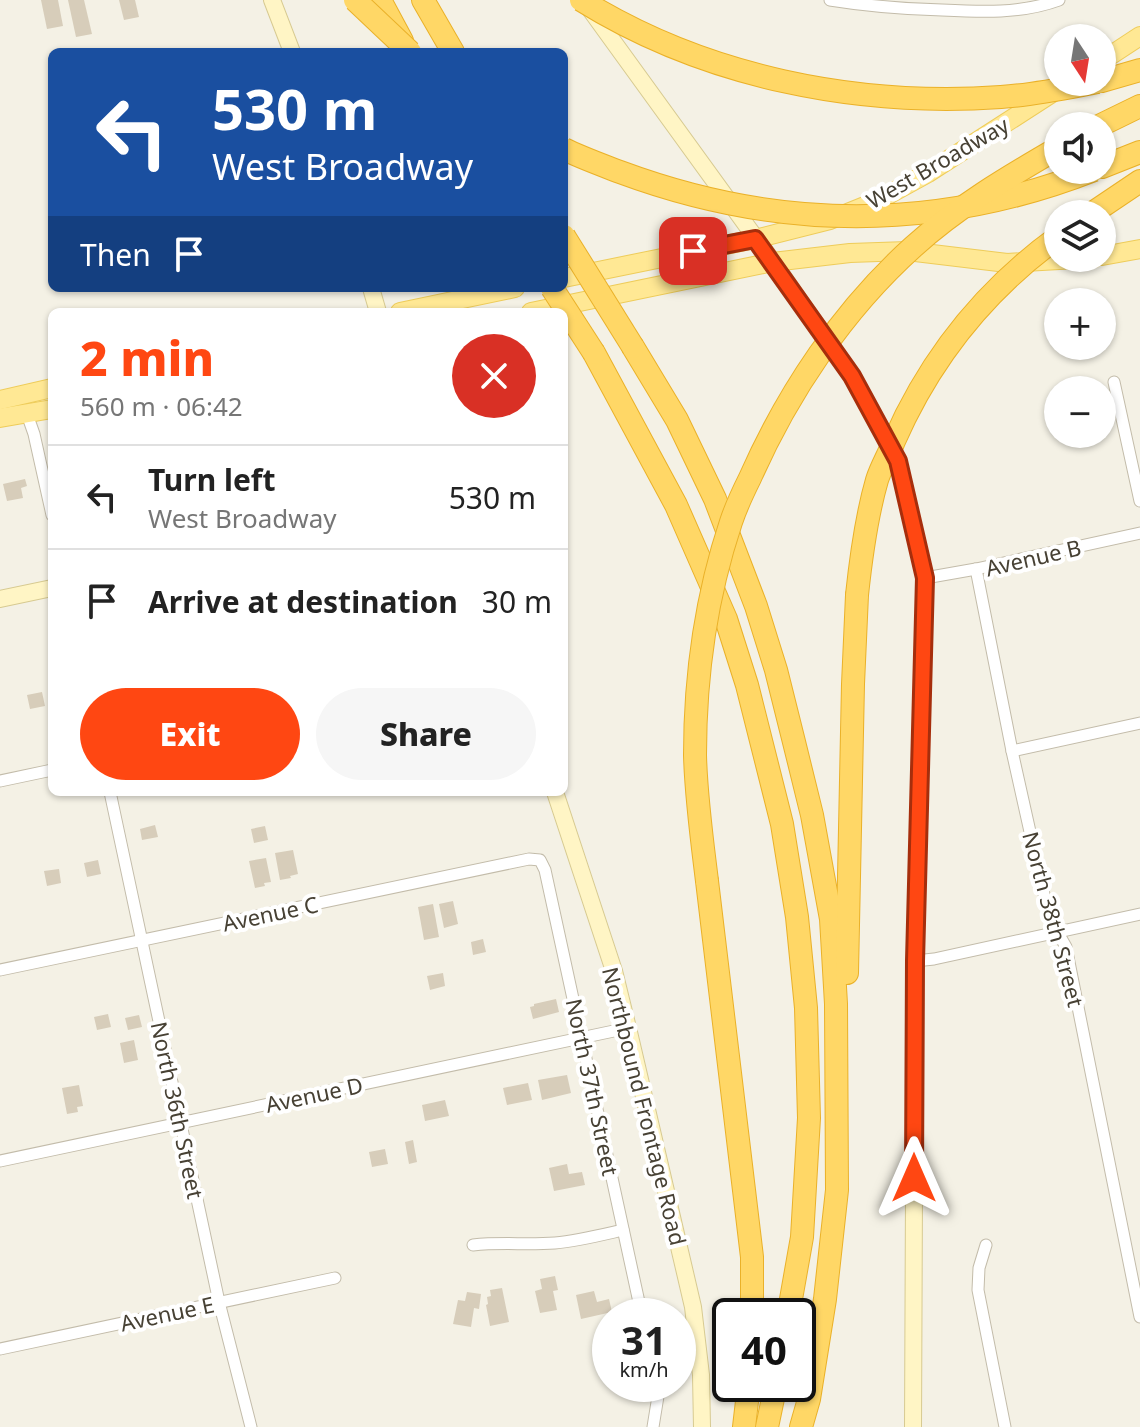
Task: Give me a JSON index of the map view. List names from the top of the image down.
{
  "streets": {
    "main road": ["West Broadway"],
    "street": [
      "Avenue B",
      "Avenue C",
      "North 38th Street",
      "North 37th Street",
      "Avenue D",
      "Northbound Frontage Road",
      "North 36th Street",
      "Avenue E"
    ]
  },
  "crossings": [
    ["Avenue B", "North 38th Street"],
    ["Avenue C", "North 37th Street"],
    ["Avenue C", "North 36th Street"],
    ["North 37th Street", "Avenue D"],
    ["Avenue D", "Northbound Frontage Road"],
    ["Avenue D", "North 36th Street"],
    ["North 36th Street", "Avenue E"]
  ],
  "north": "bottom",
  "page": {
    "map_buttons": ["+", "−"],
    "turn": ["530 m", "West Broadway"],
    "then": "Then",
    "heading": ["2 min", "560 m · 06:42"],
    "list": [
      {
        "name": "Turn left",
        "note": "West Broadway",
        "value": "530 m"
      },
      {
        "name": "Arrive at destination",
        "value": "30 m"
      }
    ],
    "buttons": ["Exit", "Share"],
    "speed": "31 km/h",
    "limit": "40"
  }
}
